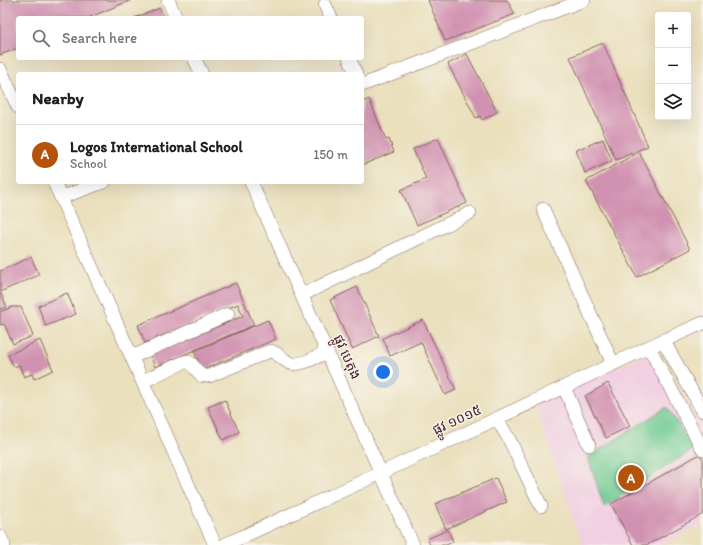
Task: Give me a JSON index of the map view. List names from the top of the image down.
{
  "streets": {
    "street": ["ផ្លូវ បេតុង", "ផ្លូវ ១០១៥"]
  },
  "crossings": [
    ["ផ្លូវ បេតុង", "ផ្លូវ ១០១៥"]
  ],
  "page": {
    "map_buttons": ["+", "−"],
    "search": "Search here",
    "heading": "Nearby",
    "list": [
      {
        "mark": "A",
        "name": "Logos International School",
        "note": "School",
        "value": "150 m"
      }
    ],
    "pins": "A"
  }
}
